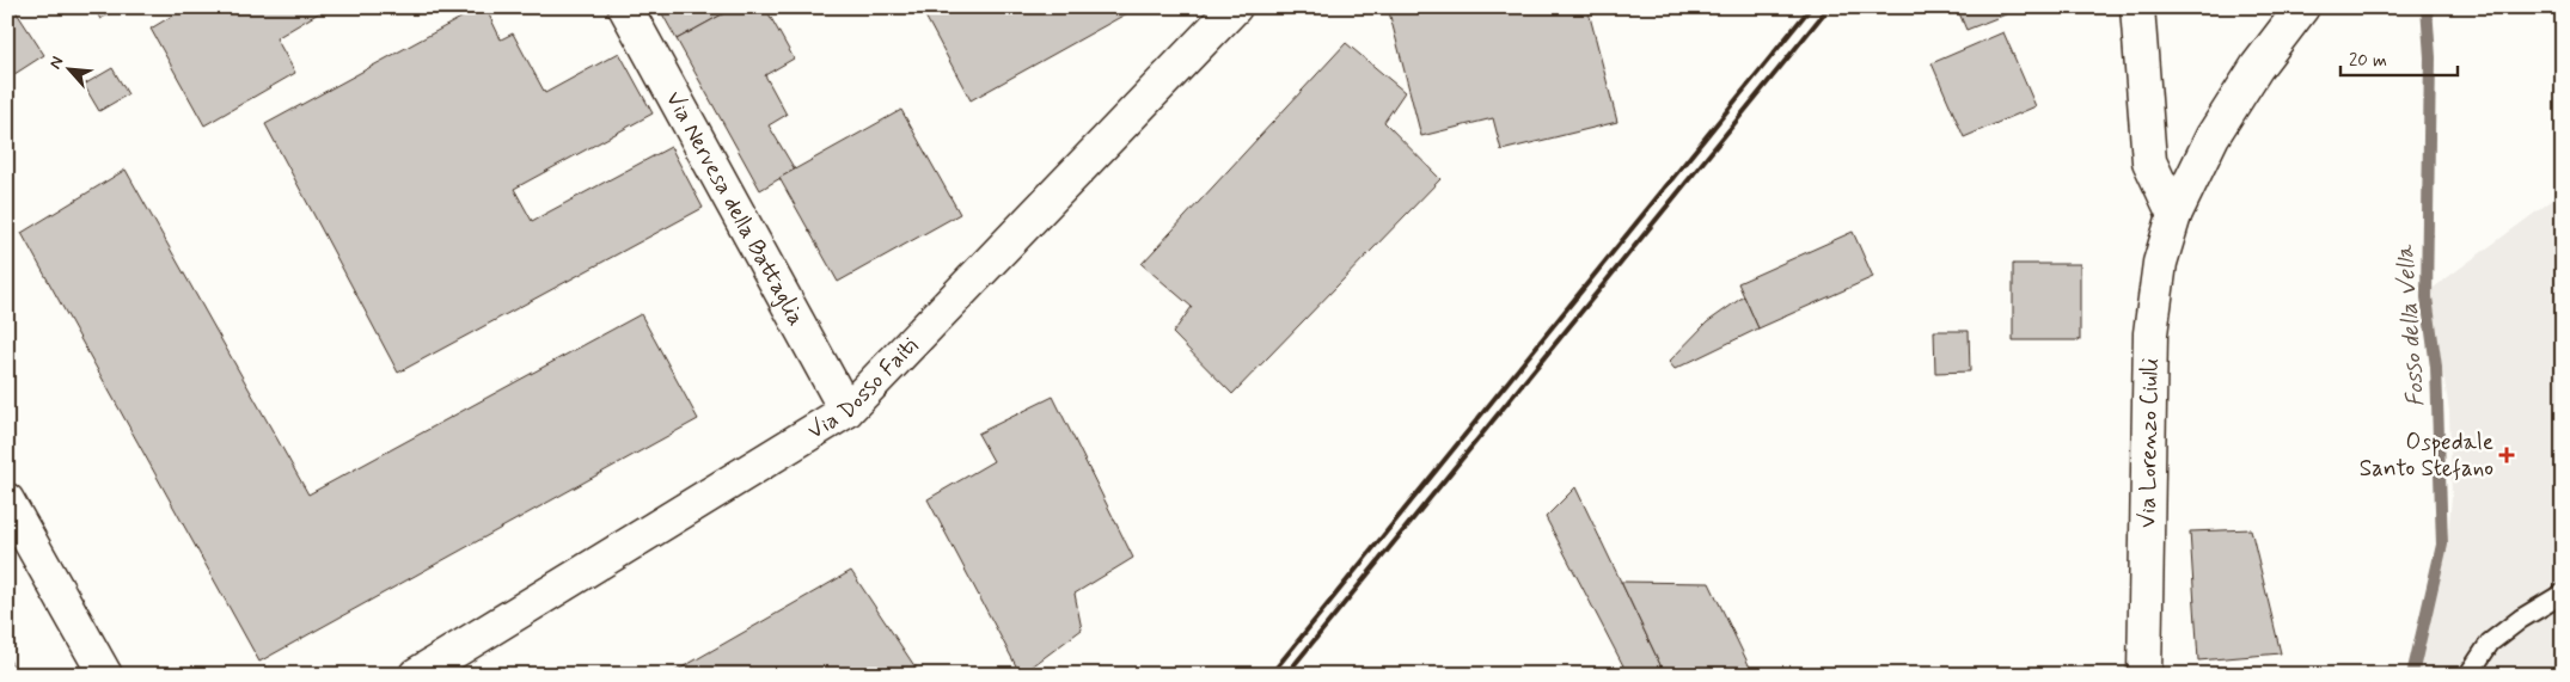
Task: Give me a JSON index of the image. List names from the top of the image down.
{
  "streets": {
    "street": ["Via Nervesa della Battaglia", "Via Dosso Faiti", "Via Lorenzo Ciulli"]
  },
  "crossings": [
    ["Via Nervesa della Battaglia", "Via Dosso Faiti"]
  ],
  "water": ["Fosso della Vella"],
  "places": {
    "health": ["Ospedale Santo Stefano"]
  },
  "scale_bar": "20 m",
  "north": "top left"
}
